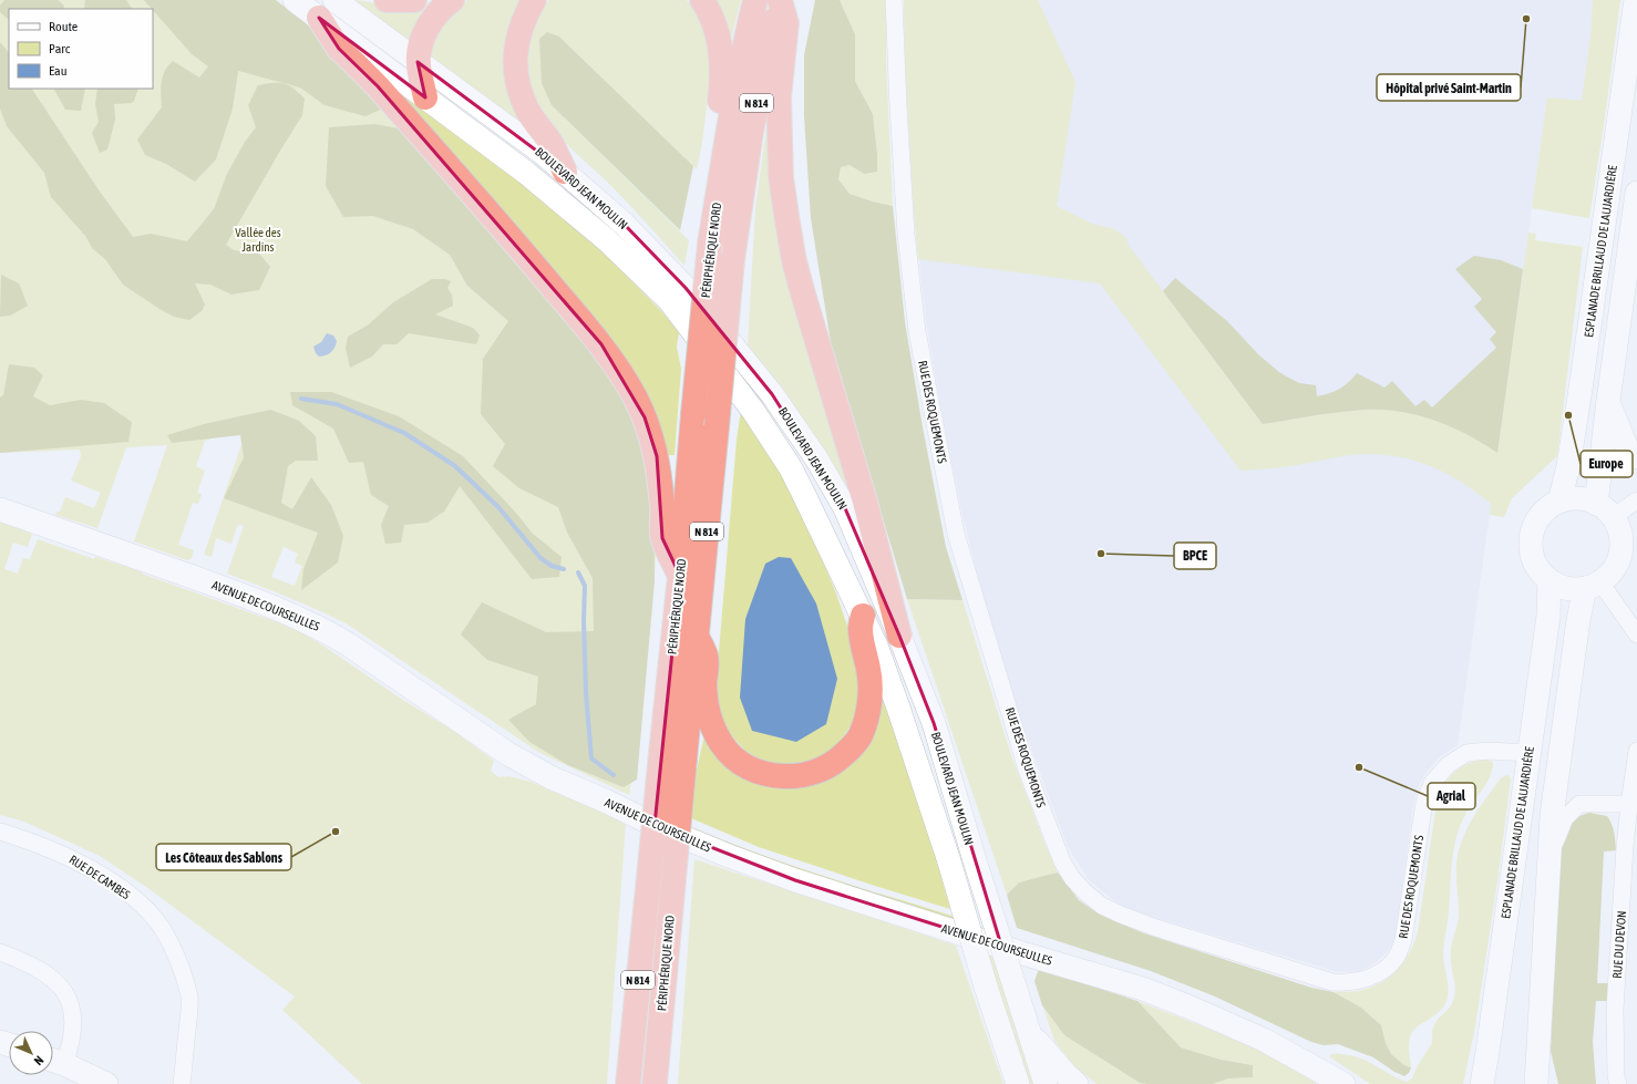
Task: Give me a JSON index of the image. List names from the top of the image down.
{
  "streets": {
    "highway": ["N 814", "PÉRIPHÉRIQUE NORD"],
    "street": [
      "BOULEVARD JEAN MOULIN",
      "ESPLANADE BRILLAUD DE LAUJARDIÈRE",
      "RUE DES ROQUEMONTS",
      "AVENUE DE COURSEULLES",
      "RUE DE CAMBES",
      "RUE DU DEVON"
    ]
  },
  "crossings": [
    ["ESPLANADE BRILLAUD DE LAUJARDIÈRE", "RUE DES ROQUEMONTS"]
  ],
  "parks": ["Vallée des Jardins"],
  "places": [
    "Hôpital privé Saint-Martin",
    "Europe",
    "BPCE",
    "Agrial",
    "Les Côteaux des Sablons"
  ],
  "legend": ["Route", "Parc", "Eau"],
  "north": "bottom right"
}
